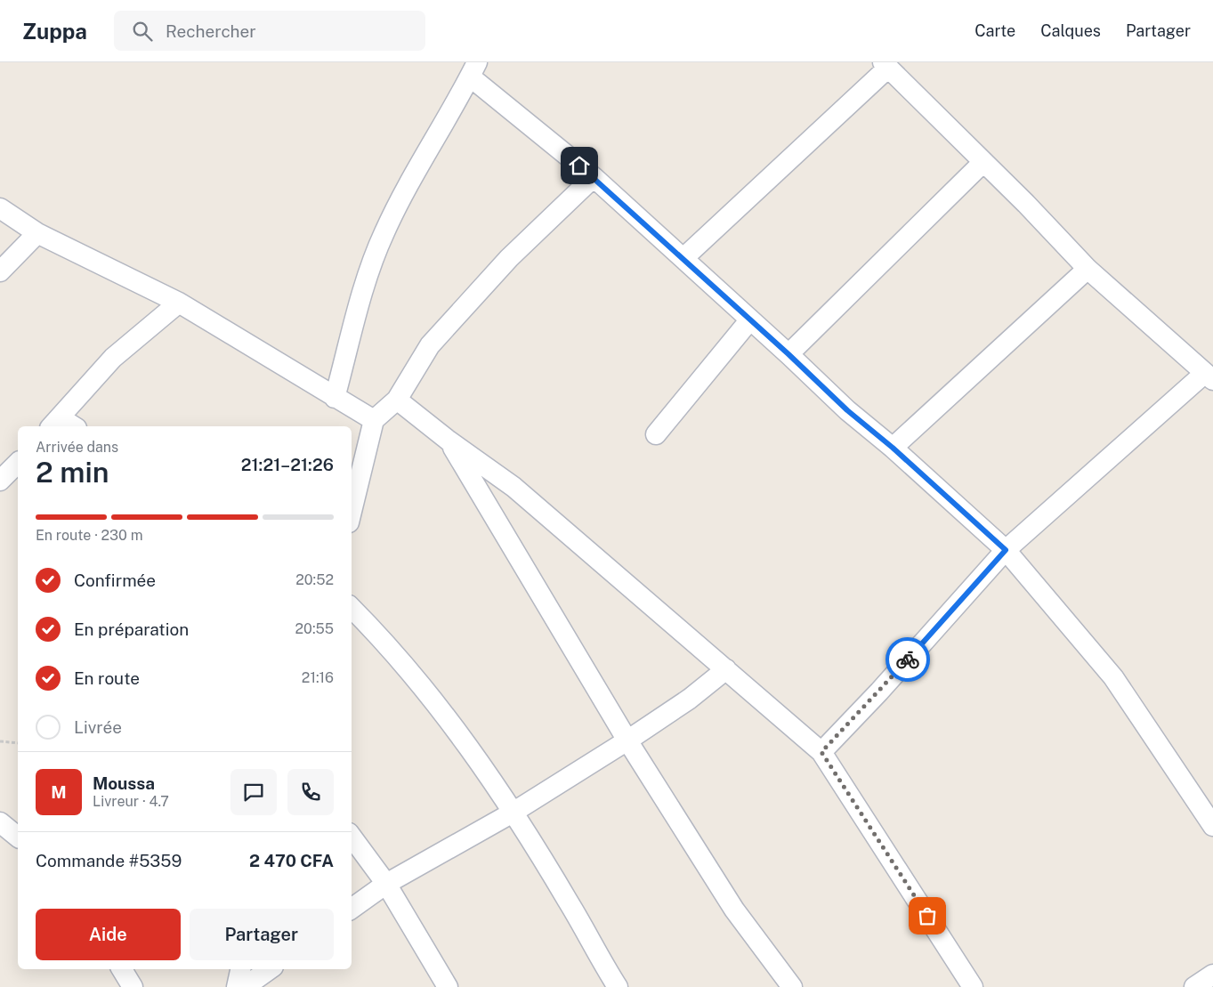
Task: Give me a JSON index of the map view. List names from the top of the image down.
{
  "page": {
    "header": "Zuppa",
    "search": "Rechercher",
    "nav": ["Carte", "Calques", "Partager"],
    "heading": ["2 min", "Arrivée dans", "21:21–21:26"],
    "panel": [
      "Moussa",
      "Livreur · 4.7",
      "Commande #5359",
      "2 470 CFA"
    ],
    "bar": "En route · 230 m",
    "list": [
      ["Confirmée", "20:52"],
      ["En préparation", "20:55"],
      ["En route", "21:16"],
      "Livrée"
    ],
    "round": "M",
    "buttons": ["Aide", "Partager"]
  }
}
